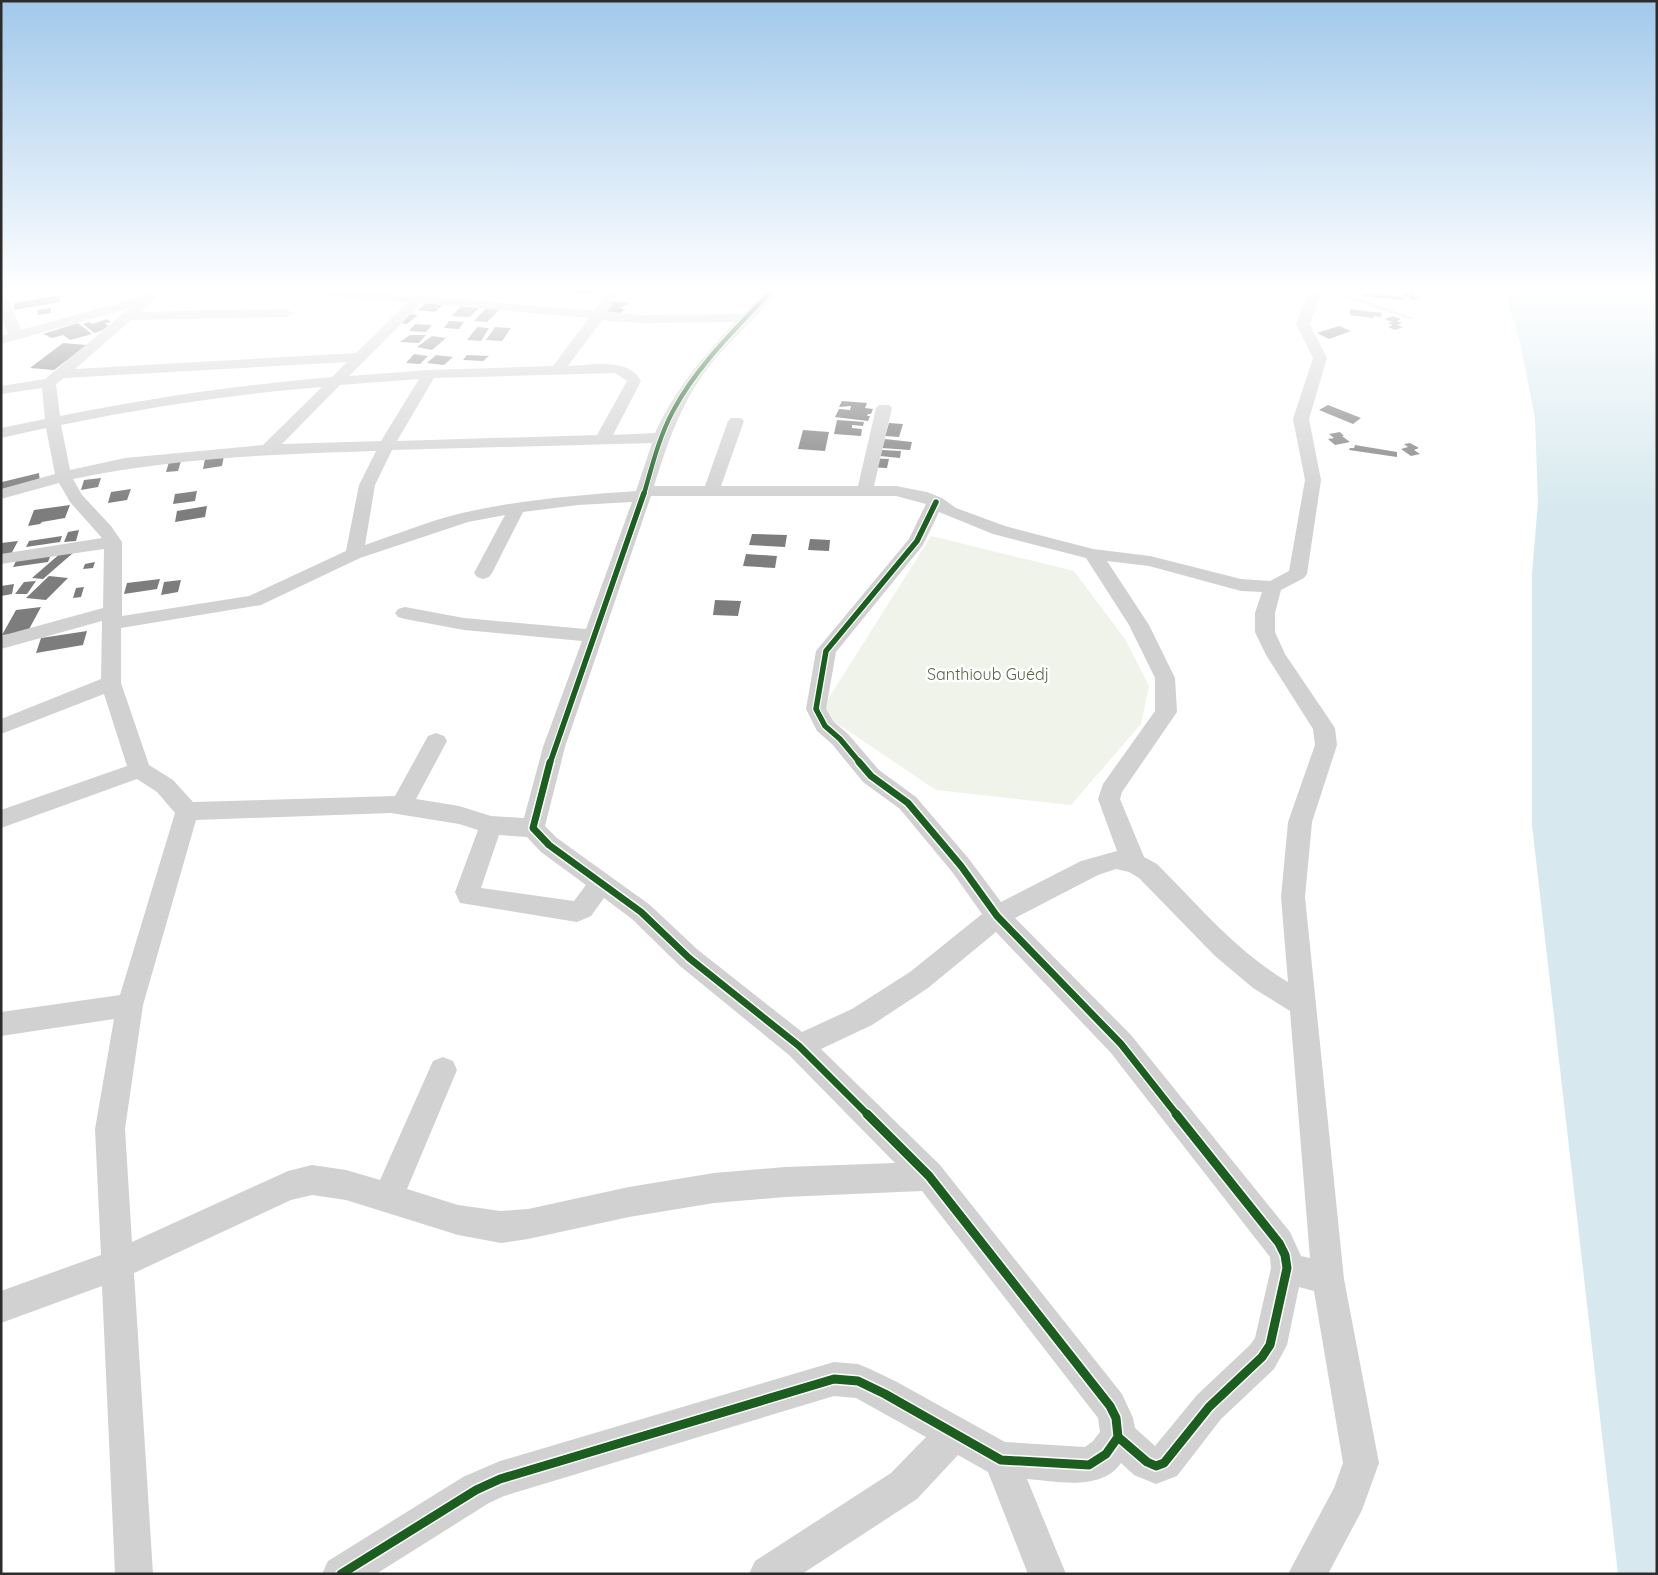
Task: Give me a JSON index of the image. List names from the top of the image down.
{
  "parks": ["Santhioub Guédj"]
}
